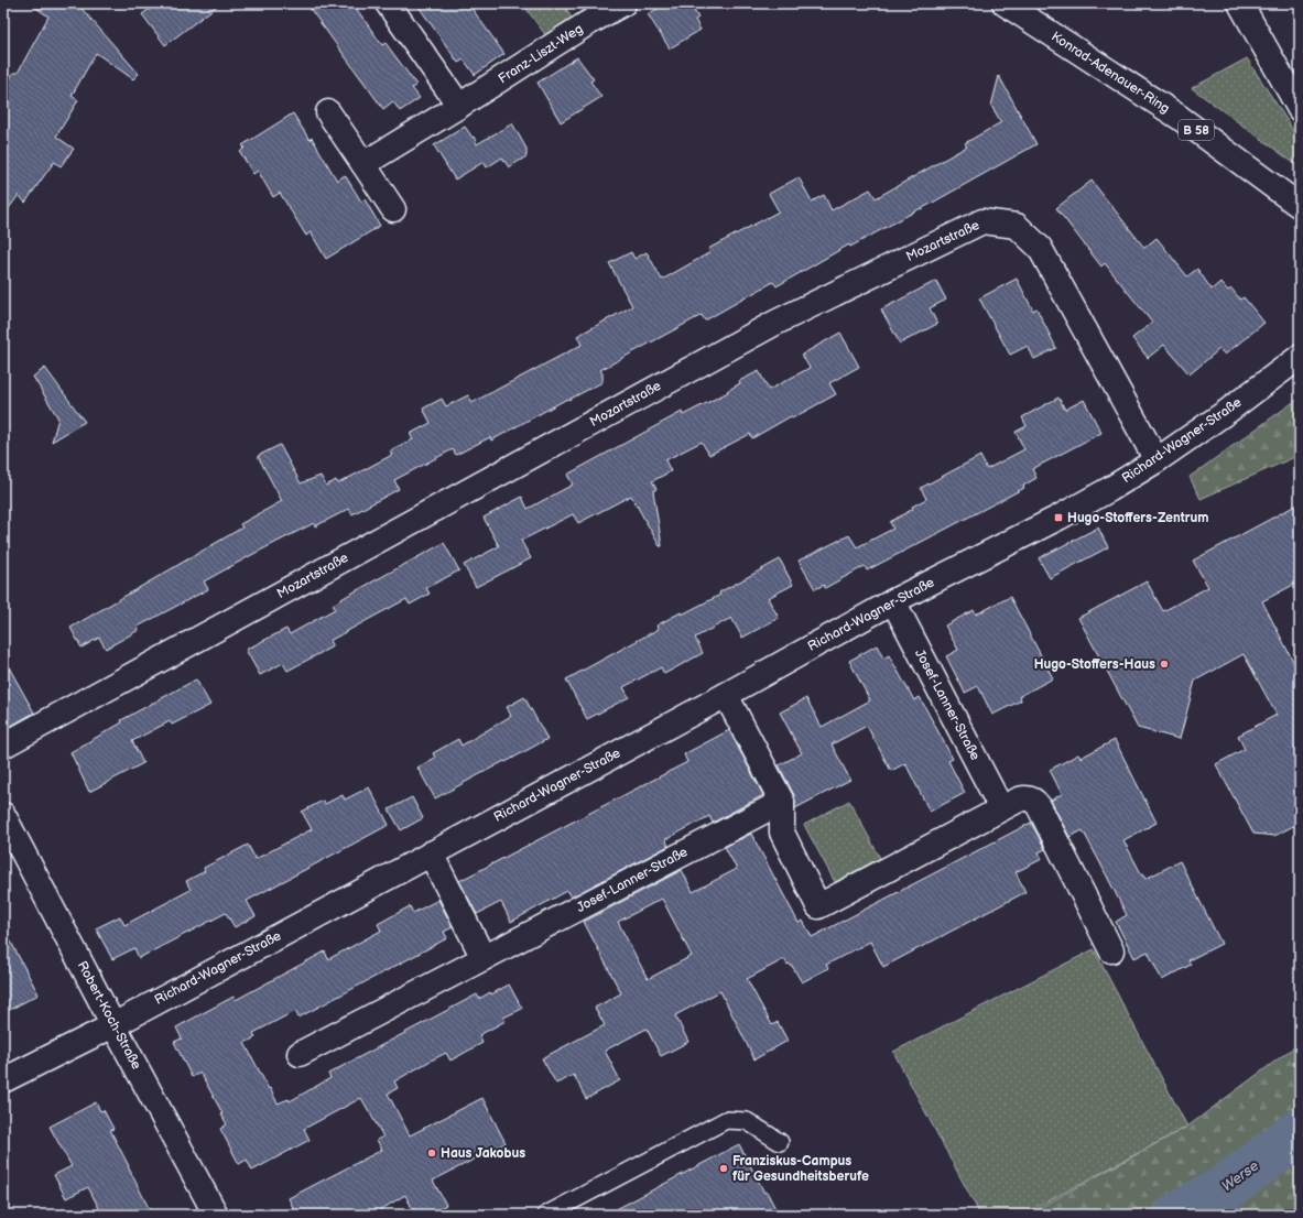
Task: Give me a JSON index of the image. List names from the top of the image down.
{
  "streets": {
    "street": [
      "Franz-Liszt-Weg",
      "Konrad-Adenauer-Ring",
      "B 58",
      "Mozartstraße",
      "Richard-Wagner-Straße",
      "Josef-Lanner-Straße",
      "Robert-Koch-Straße"
    ]
  },
  "crossings": [
    ["Mozartstraße", "Richard-Wagner-Straße"],
    ["Richard-Wagner-Straße", "Josef-Lanner-Straße"],
    ["Richard-Wagner-Straße", "Robert-Koch-Straße"]
  ],
  "water": ["Werse"],
  "places": {
    "transit": ["Hugo-Stoffers-Zentrum"],
    "other": ["Hugo-Stoffers-Haus", "Haus Jakobus", "Franziskus-Campus für Gesundheitsberufe"]
  }
}
